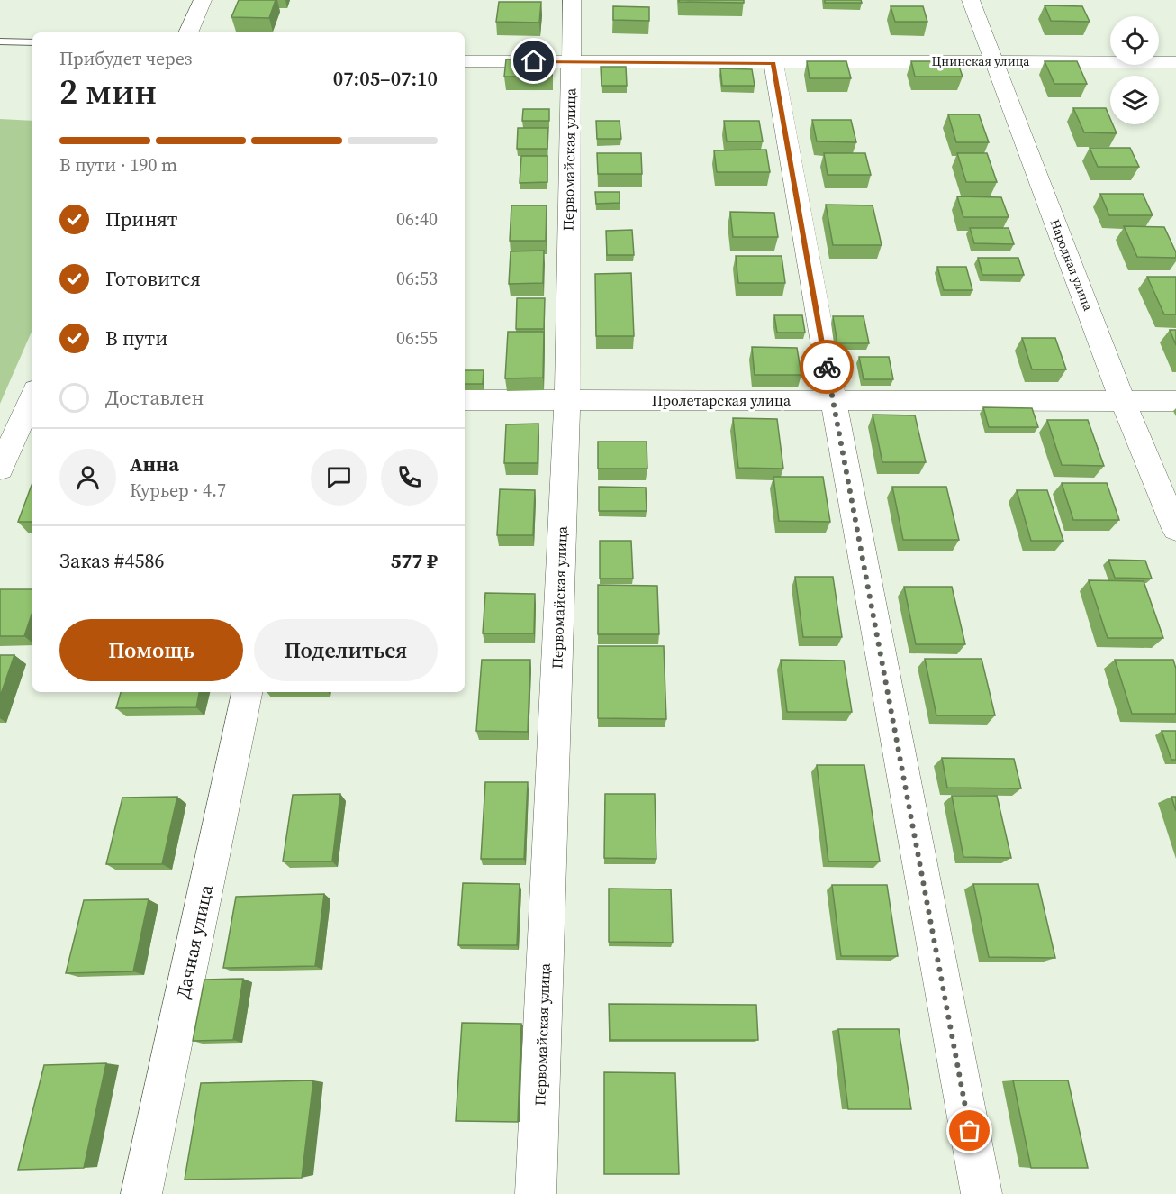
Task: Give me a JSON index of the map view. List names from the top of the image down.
{
  "streets": {
    "street": [
      "Цнинская улица",
      "Первомайская улица",
      "Народная улица",
      "Пролетарская улица",
      "Дачная улица"
    ]
  },
  "crossings": [
    ["Цнинская улица", "Первомайская улица"],
    ["Цнинская улица", "Народная улица"],
    ["Первомайская улица", "Пролетарская улица"],
    ["Народная улица", "Пролетарская улица"]
  ],
  "page": {
    "heading": ["2 мин", "Прибудет через", "07:05–07:10"],
    "panel": [
      "Анна",
      "Курьер · 4.7",
      "Заказ #4586",
      "577 ₽"
    ],
    "bar": "В пути · 190 m",
    "list": [
      ["Принят", "06:40"],
      ["Готовится", "06:53"],
      ["В пути", "06:55"],
      "Доставлен"
    ],
    "buttons": ["Помощь", "Поделиться"]
  }
}
